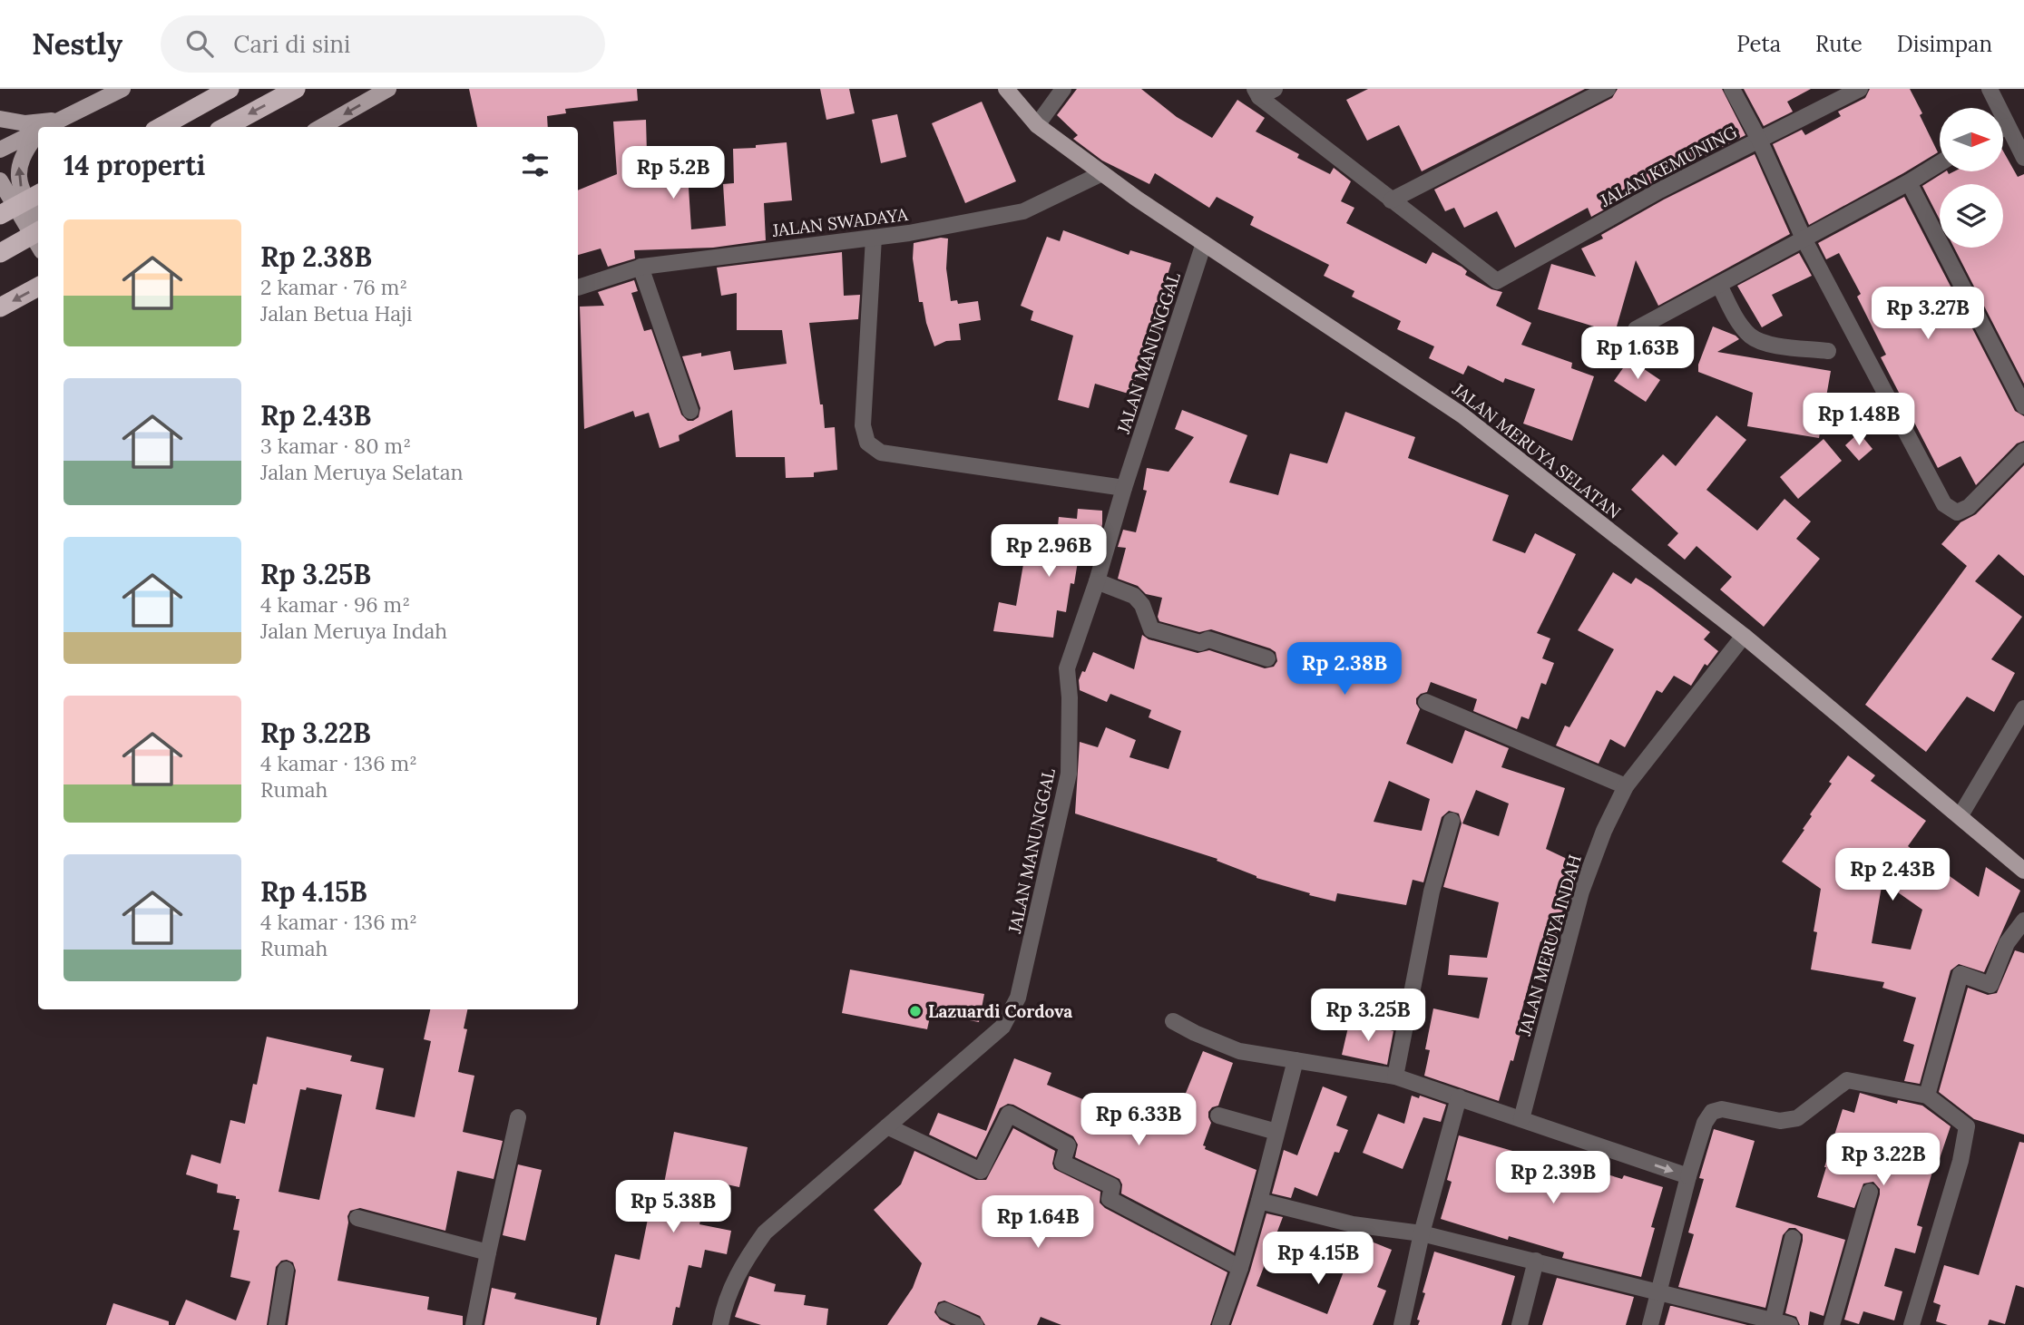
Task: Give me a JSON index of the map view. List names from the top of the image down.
{
  "streets": {
    "main road": ["JALAN MERUYA SELATAN"],
    "street": [
      "JALAN KEMUNING",
      "JALAN SWADAYA",
      "JALAN MANUNGGAL",
      "JALAN MERUYA INDAH"
    ]
  },
  "crossings": [
    ["JALAN SWADAYA", "JALAN MERUYA SELATAN"],
    ["JALAN MANUNGGAL", "JALAN MERUYA SELATAN"],
    ["JALAN MERUYA SELATAN", "JALAN MERUYA INDAH"]
  ],
  "places": ["Lazuardi Cordova"],
  "north": "right",
  "page": {
    "header": "Nestly",
    "search": "Cari di sini",
    "nav": ["Peta", "Rute", "Disimpan"],
    "heading": "14 properti",
    "price": [
      "Rp 5.2B",
      "Rp 3.27B",
      "Rp 1.63B",
      "Rp 1.48B",
      "Rp 2.96B",
      "Rp 2.38B",
      "Rp 2.43B",
      "Rp 3.25B",
      "Rp 6.33B",
      "Rp 3.22B",
      "Rp 2.39B",
      "Rp 5.38B",
      "Rp 1.64B",
      "Rp 4.15B"
    ],
    "list": [
      {
        "name": "Rp 2.38B",
        "note": "2 kamar · 76 m² · Jalan Betua Haji"
      },
      {
        "name": "Rp 2.43B",
        "note": "3 kamar · 80 m² · Jalan Meruya Selatan"
      },
      {
        "name": "Rp 3.25B",
        "note": "4 kamar · 96 m² · Jalan Meruya Indah"
      },
      {
        "name": "Rp 3.22B",
        "note": "4 kamar · 136 m² · Rumah"
      },
      {
        "name": "Rp 4.15B",
        "note": "4 kamar · 136 m² · Rumah"
      }
    ]
  }
}
